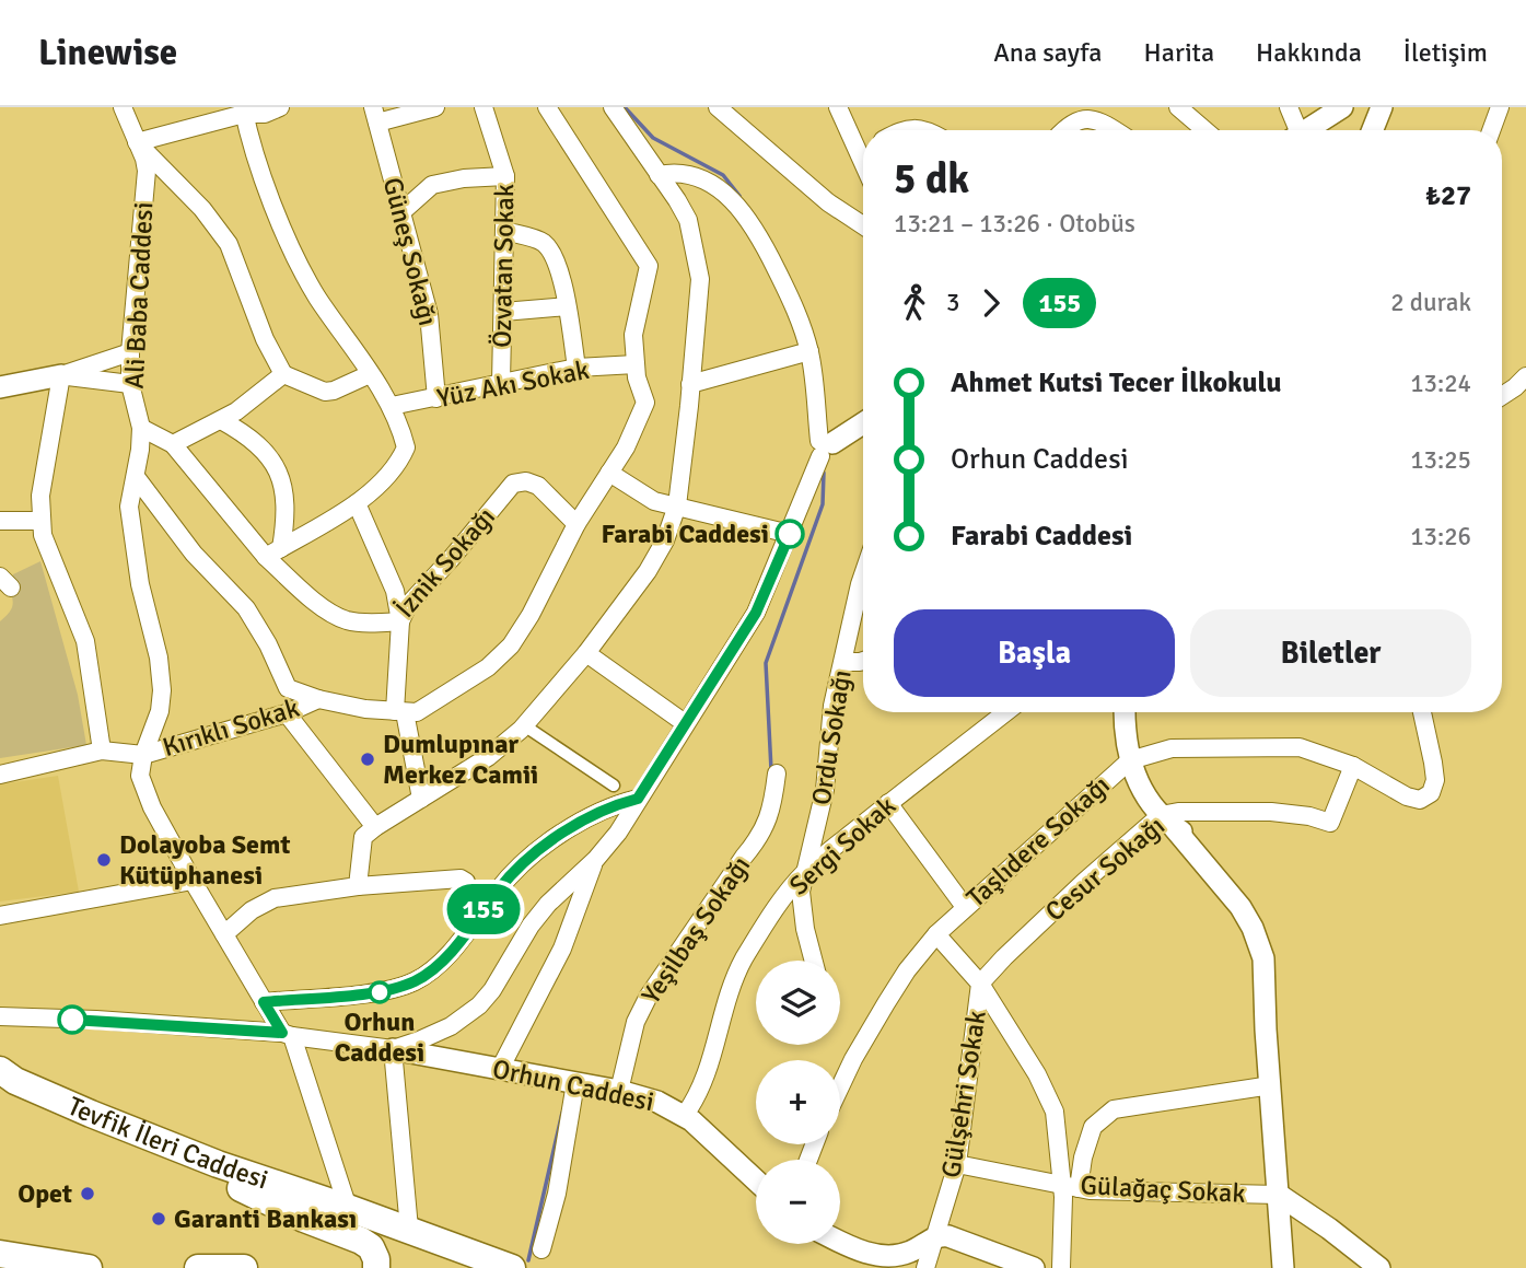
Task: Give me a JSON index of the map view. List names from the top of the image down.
{
  "streets": {
    "main road": ["Tevfik İleri Caddesi"],
    "street": [
      "Güneş Sokağı",
      "Özvatan Sokak",
      "Ali Baba Caddesi",
      "Yüz Akı Sokak",
      "İznik Sokağı",
      "Kırıklı Sokak",
      "Ordu Sokağı",
      "Taşlıdere Sokağı",
      "Sergi Sokak",
      "Cesur Sokağı",
      "Yeşilbaş Sokağı",
      "Orhun Caddesi",
      "Gülşehri Sokak",
      "Gülağaç Sokak"
    ]
  },
  "crossings": [
    ["Güneş Sokağı", "Yüz Akı Sokak"],
    ["Özvatan Sokak", "Yüz Akı Sokak"],
    ["Ali Baba Caddesi", "Kırıklı Sokak"],
    ["Ali Baba Caddesi", "Tevfik İleri Caddesi"],
    ["Ordu Sokağı", "Sergi Sokak"],
    ["Taşlıdere Sokağı", "Cesur Sokağı"],
    ["Taşlıdere Sokağı", "Gülşehri Sokak"],
    ["Sergi Sokak", "Orhun Caddesi"],
    ["Cesur Sokağı", "Gülşehri Sokak"],
    ["Yeşilbaş Sokağı", "Orhun Caddesi"],
    ["Gülşehri Sokak", "Gülağaç Sokak"]
  ],
  "places": [
    "Farabi̇ Caddesi̇",
    "Dumlupınar Merkez Camii",
    "Dolayoba Semt Kütüphanesi",
    "Orhun Caddesi̇",
    "Opet",
    "Garanti Bankası"
  ],
  "lines": ["bus line 155"],
  "page": {
    "header": "Linewise",
    "nav": [
      "Ana sayfa",
      "Harita",
      "Hakkında",
      "İletişim"
    ],
    "on_map": "155",
    "heading": ["5 dk", "13:21 – 13:26 · Otobüs", "₺27"],
    "legs": ["3", "155", "2 durak"],
    "list": [
      {
        "name": "Ahmet Kutsi̇ Tecer İlkokulu",
        "value": "13:24"
      },
      {
        "name": "Orhun Caddesi̇",
        "value": "13:25"
      },
      {
        "name": "Farabi̇ Caddesi̇",
        "value": "13:26"
      }
    ],
    "buttons": ["Başla", "Biletler"],
    "map_buttons": ["+", "−"]
  }
}
